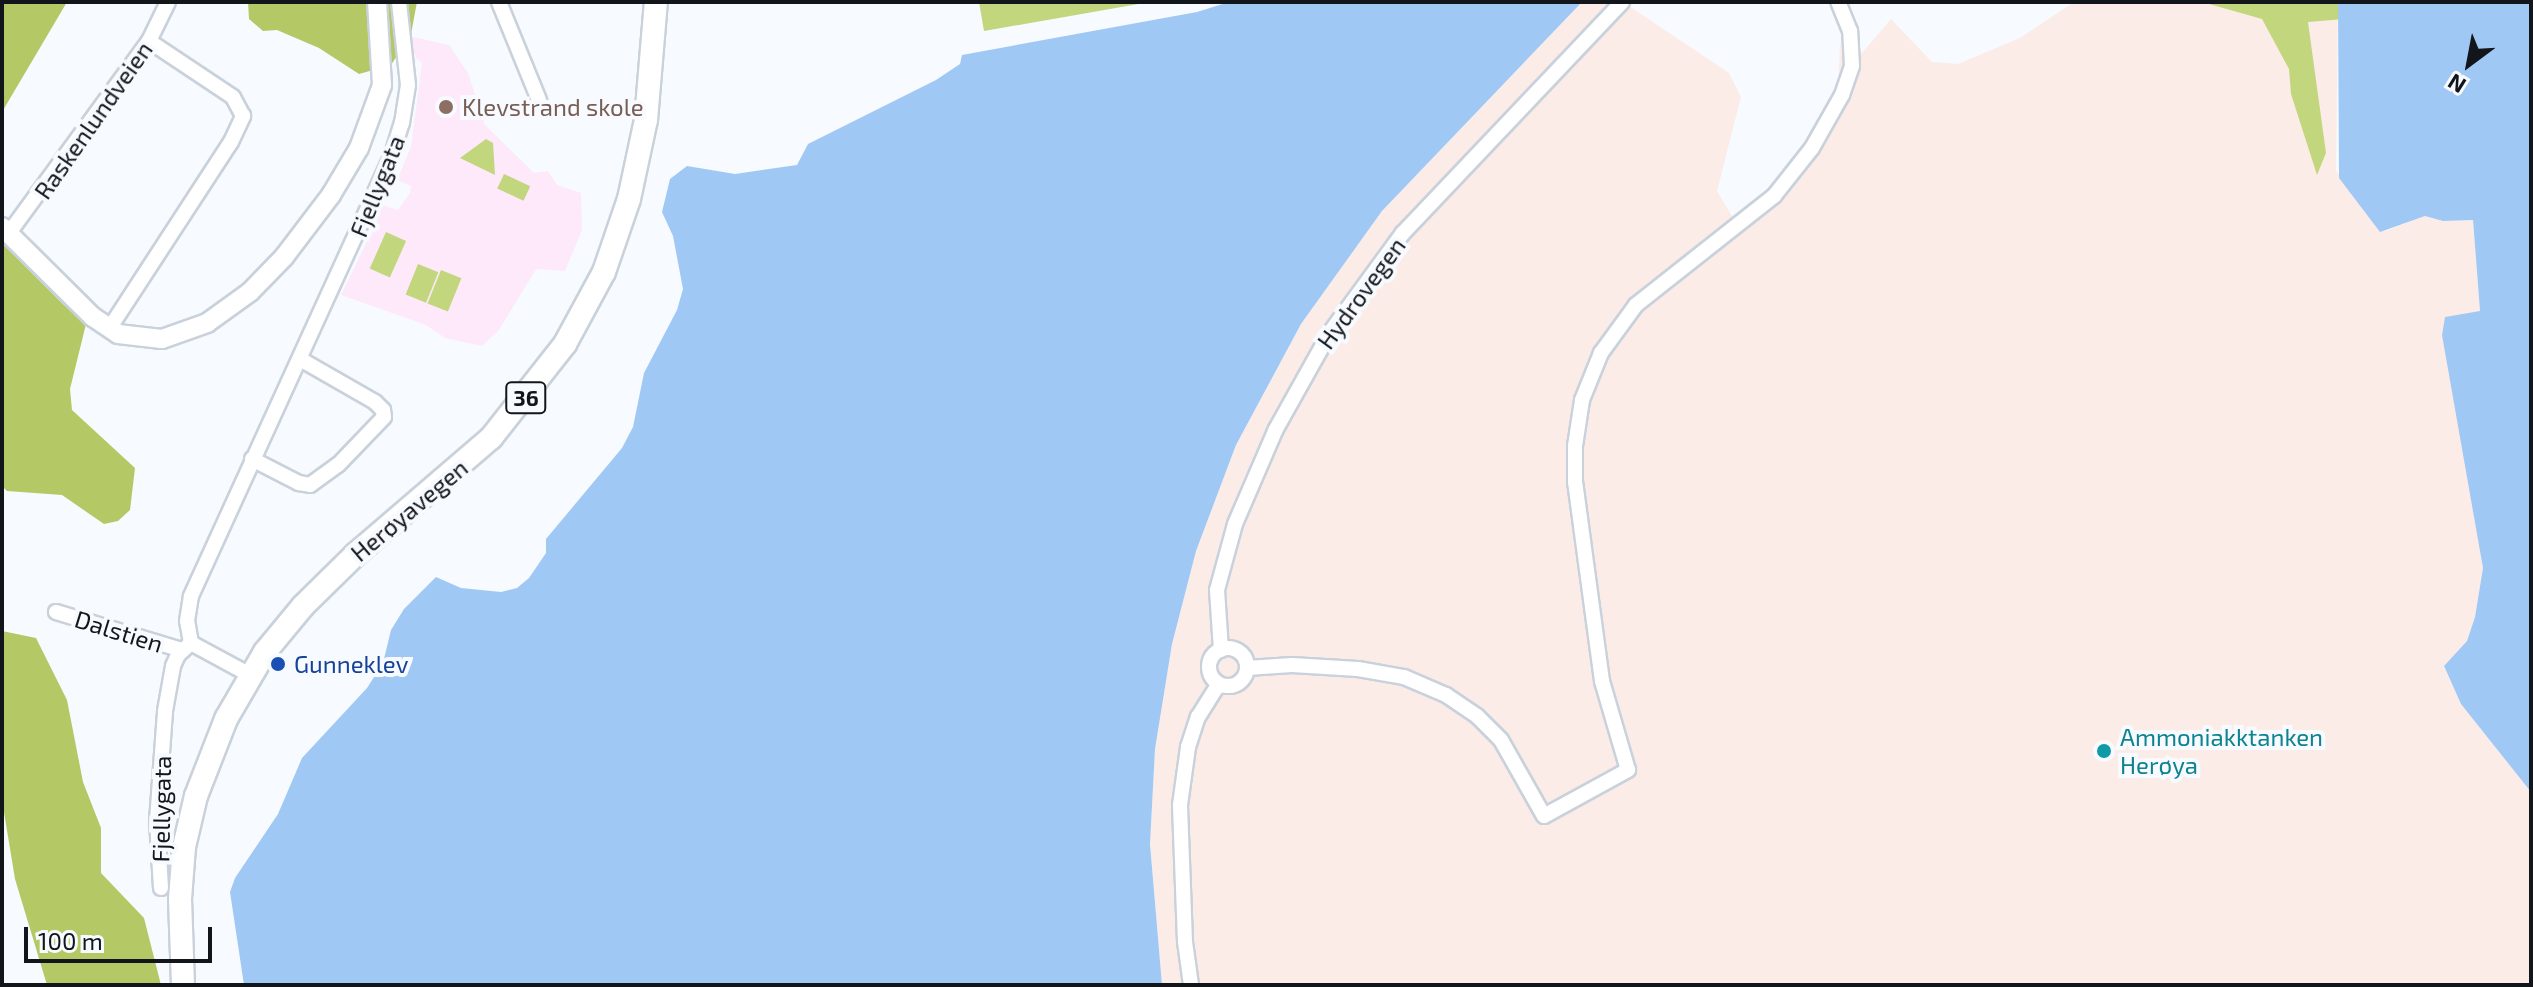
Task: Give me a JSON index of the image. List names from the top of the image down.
{
  "streets": {
    "highway": ["36", "Herøyavegen"],
    "street": [
      "Raskenlundveien",
      "Fjellygata",
      "Hydrovegen",
      "Dalstien"
    ]
  },
  "crossings": [
    ["Fjellygata", "Dalstien"]
  ],
  "places": ["Klevstrand skole", "Gunneklev", "Ammoniakktanken Herøya"],
  "scale_bar": "100 m",
  "north": "bottom left"
}
